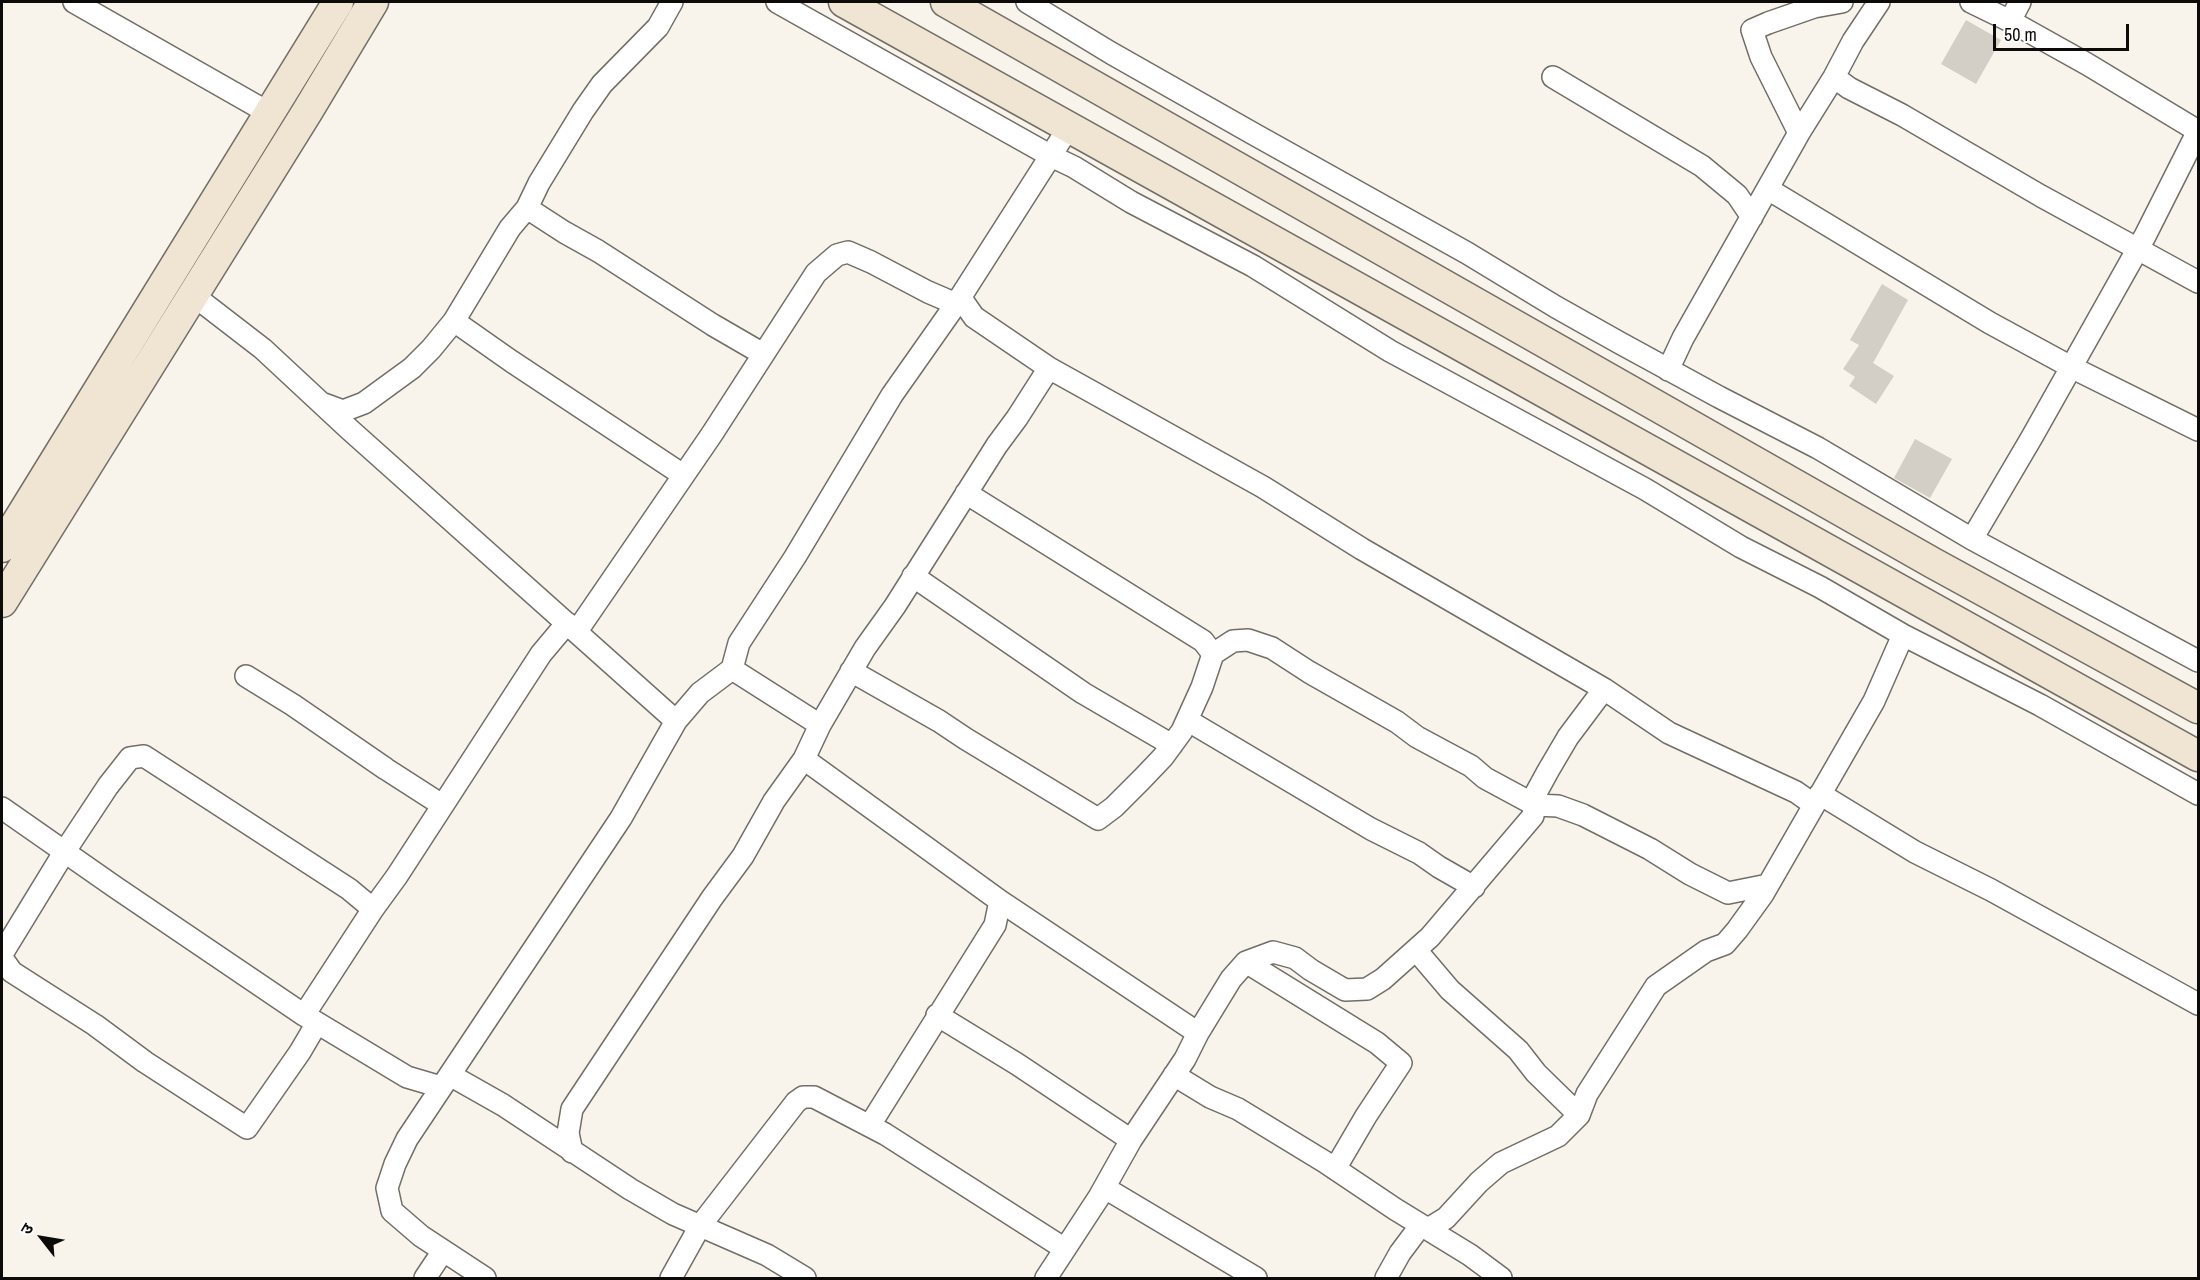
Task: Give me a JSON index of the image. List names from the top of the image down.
{
  "scale_bar": "50 m",
  "north": "top left"
}
